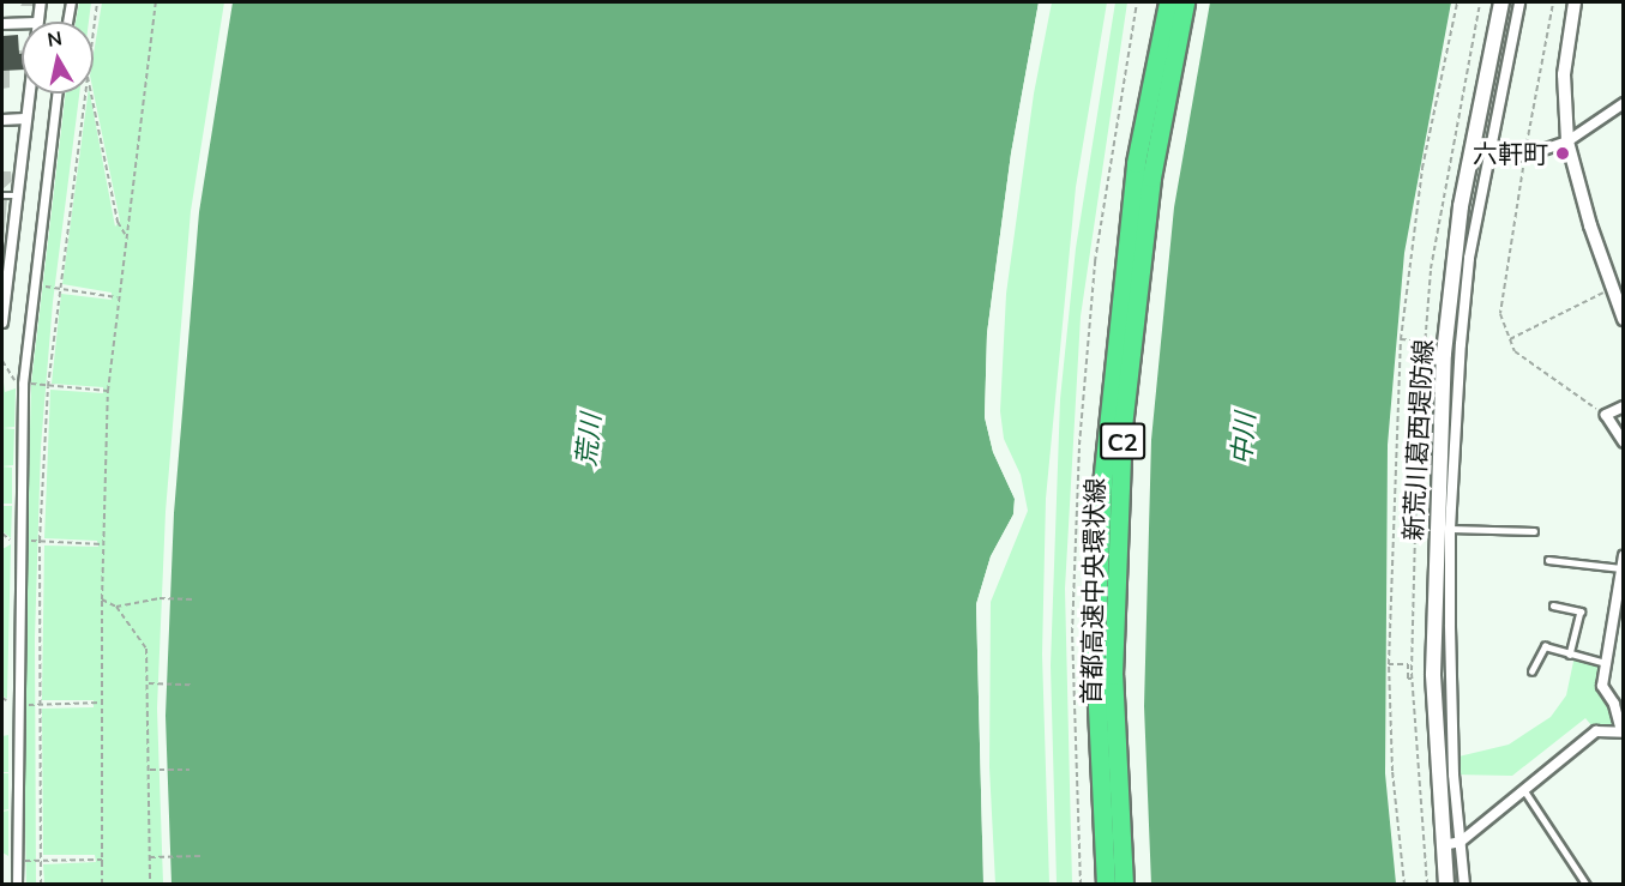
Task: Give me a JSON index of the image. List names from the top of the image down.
{
  "streets": {
    "highway": ["C2", "首都高速中央環状線"],
    "main road": ["新荒川葛西堤防線"]
  },
  "water": ["中川", "荒川"],
  "places": ["六軒町"],
  "north": "top"
}
